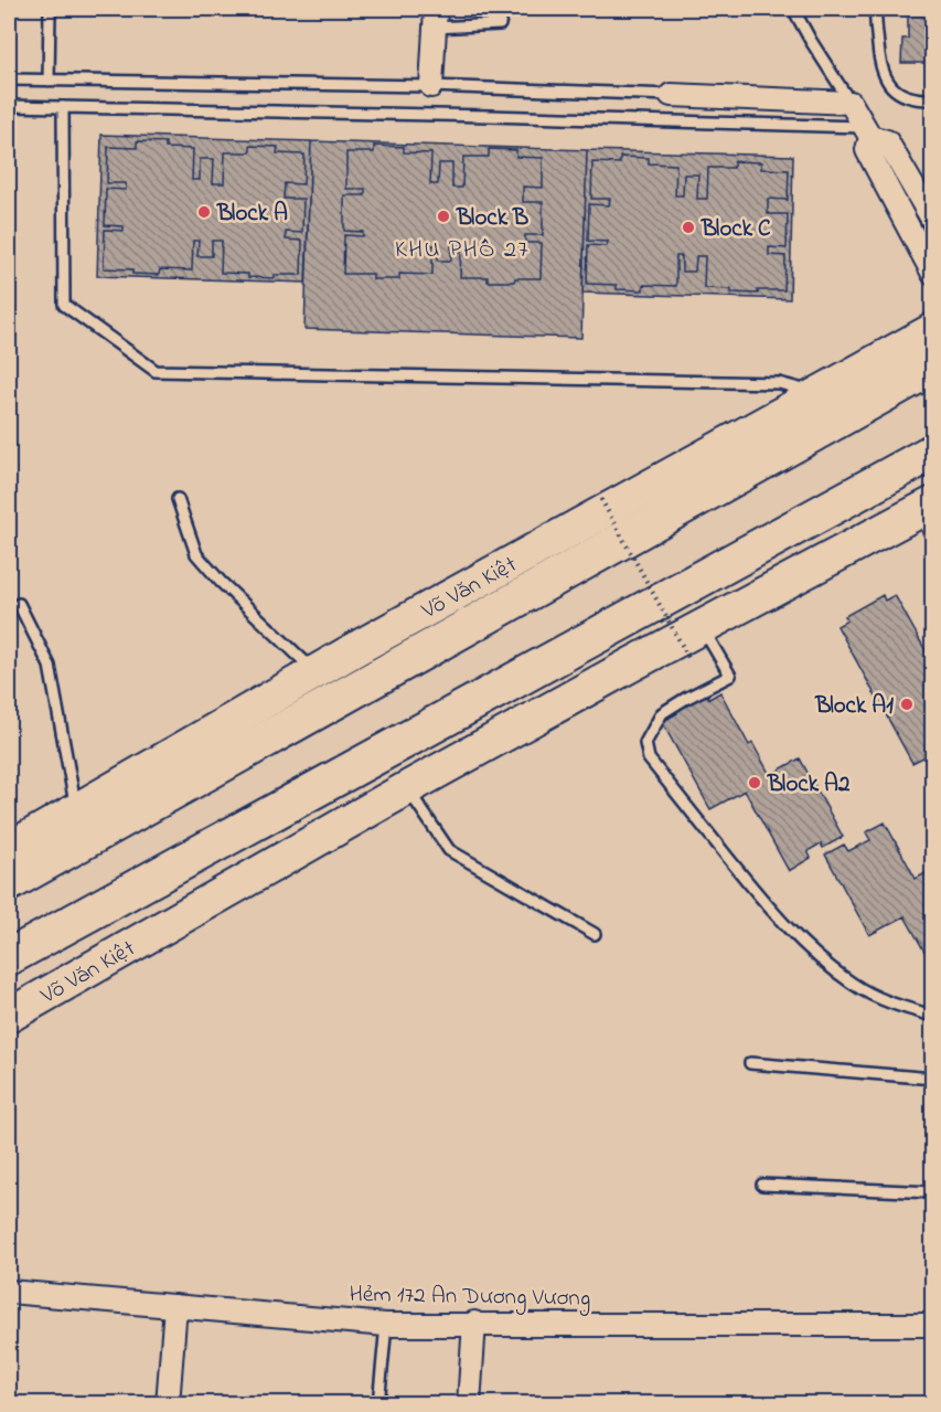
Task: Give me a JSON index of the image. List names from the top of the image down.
{
  "streets": {
    "highway": ["Võ Văn Kiệt"],
    "street": ["Hẻm 172 An Dương Vương"]
  },
  "districts": ["KHU PHỐ 27"],
  "places": [
    "Block A",
    "Block B",
    "Block C",
    "Block A1",
    "Block A2"
  ]
}
